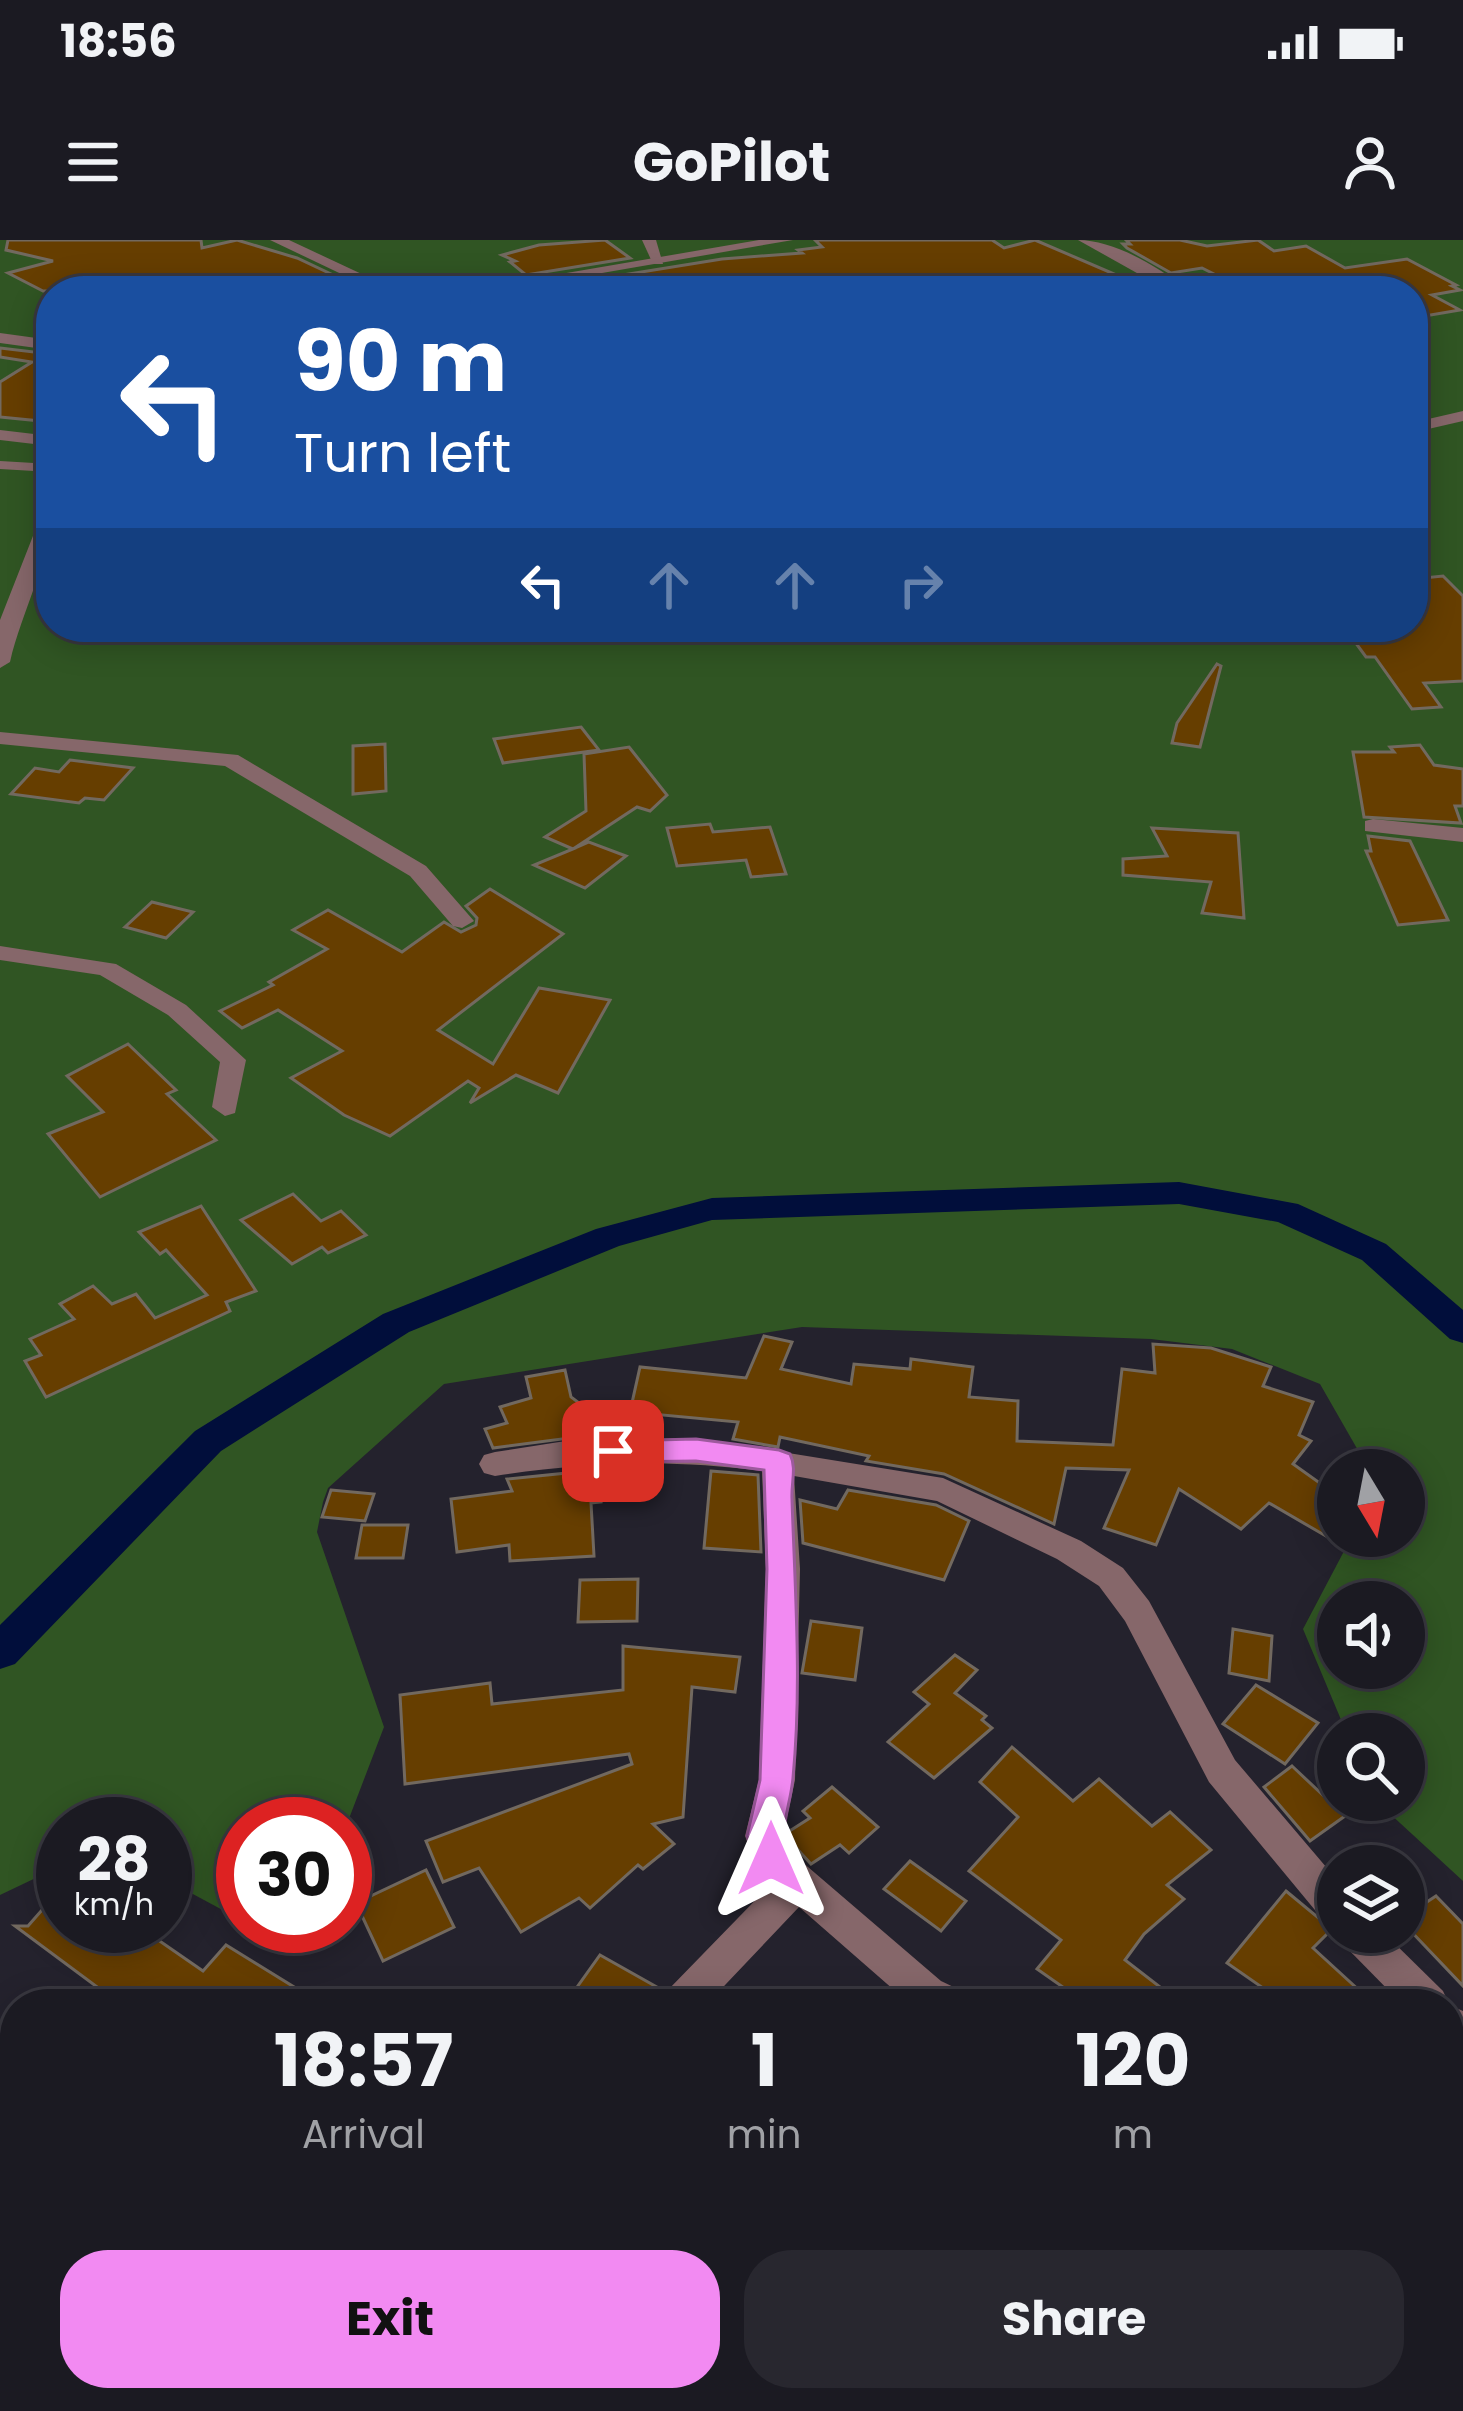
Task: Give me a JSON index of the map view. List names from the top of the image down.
{
  "north": "bottom",
  "page": {
    "status": "18:56",
    "header": "GoPilot",
    "turn": ["90 m", "Turn left"],
    "speed": "28 km/h",
    "limit": "30",
    "eta": [
      "18:57",
      "Arrival",
      "1",
      "min",
      "120",
      "m"
    ],
    "buttons": ["Exit", "Share"]
  }
}
